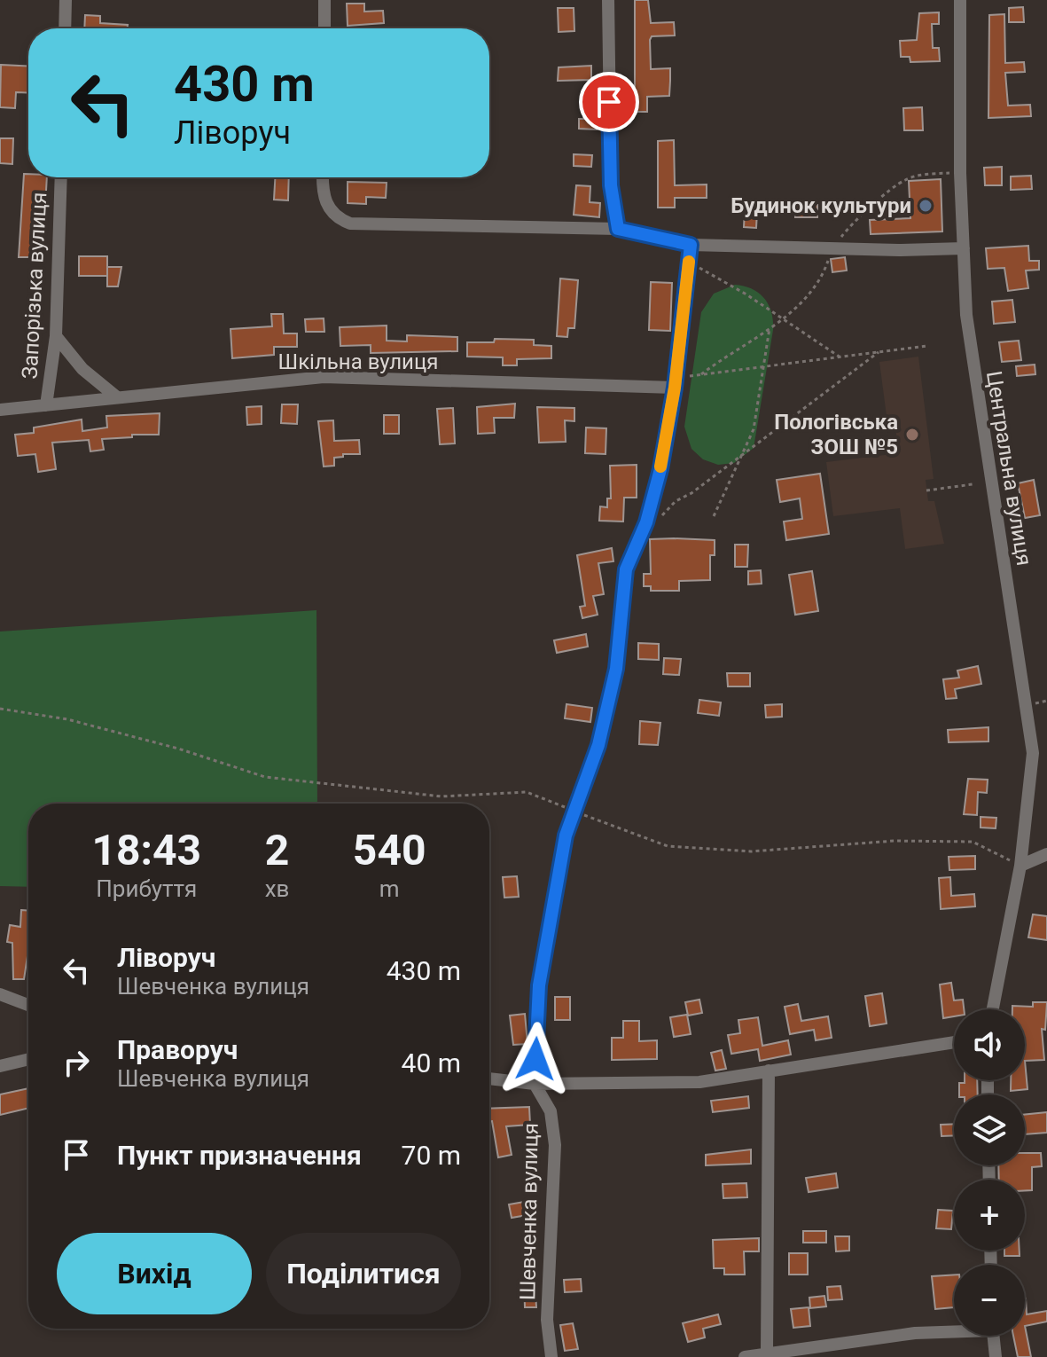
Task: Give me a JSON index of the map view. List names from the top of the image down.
{
  "streets": {
    "street": [
      "Запорізька вулиця",
      "Шкільна вулиця",
      "Центральна вулиця",
      "Шевченка вулиця"
    ]
  },
  "crossings": [
    ["Запорізька вулиця", "Шкільна вулиця"]
  ],
  "places": ["Будинок культури", "Пологівська ЗОШ №5"],
  "page": {
    "turn": ["430 m", "Ліворуч"],
    "eta": [
      "18:43",
      "Прибуття",
      "2",
      "хв",
      "540",
      "m"
    ],
    "list": [
      {
        "name": "Ліворуч",
        "note": "Шевченка вулиця",
        "value": "430 m"
      },
      {
        "name": "Праворуч",
        "note": "Шевченка вулиця",
        "value": "40 m"
      },
      {
        "name": "Пункт призначення",
        "value": "70 m"
      }
    ],
    "map_buttons": ["+", "−"],
    "buttons": ["Вихід", "Поділитися"]
  }
}
